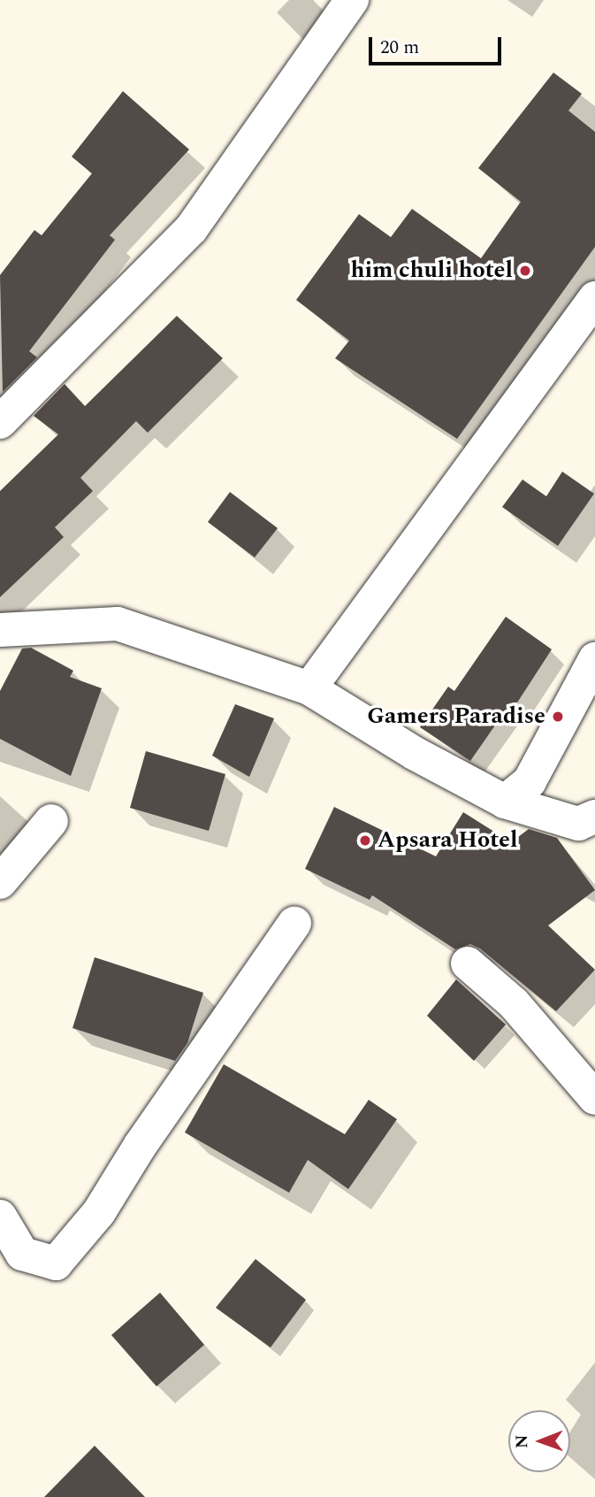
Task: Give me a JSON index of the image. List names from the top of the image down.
{
  "places": ["him chuli hotel", "Gamers Paradise", "Apsara Hotel"],
  "scale_bar": "20 m",
  "north": "left"
}
